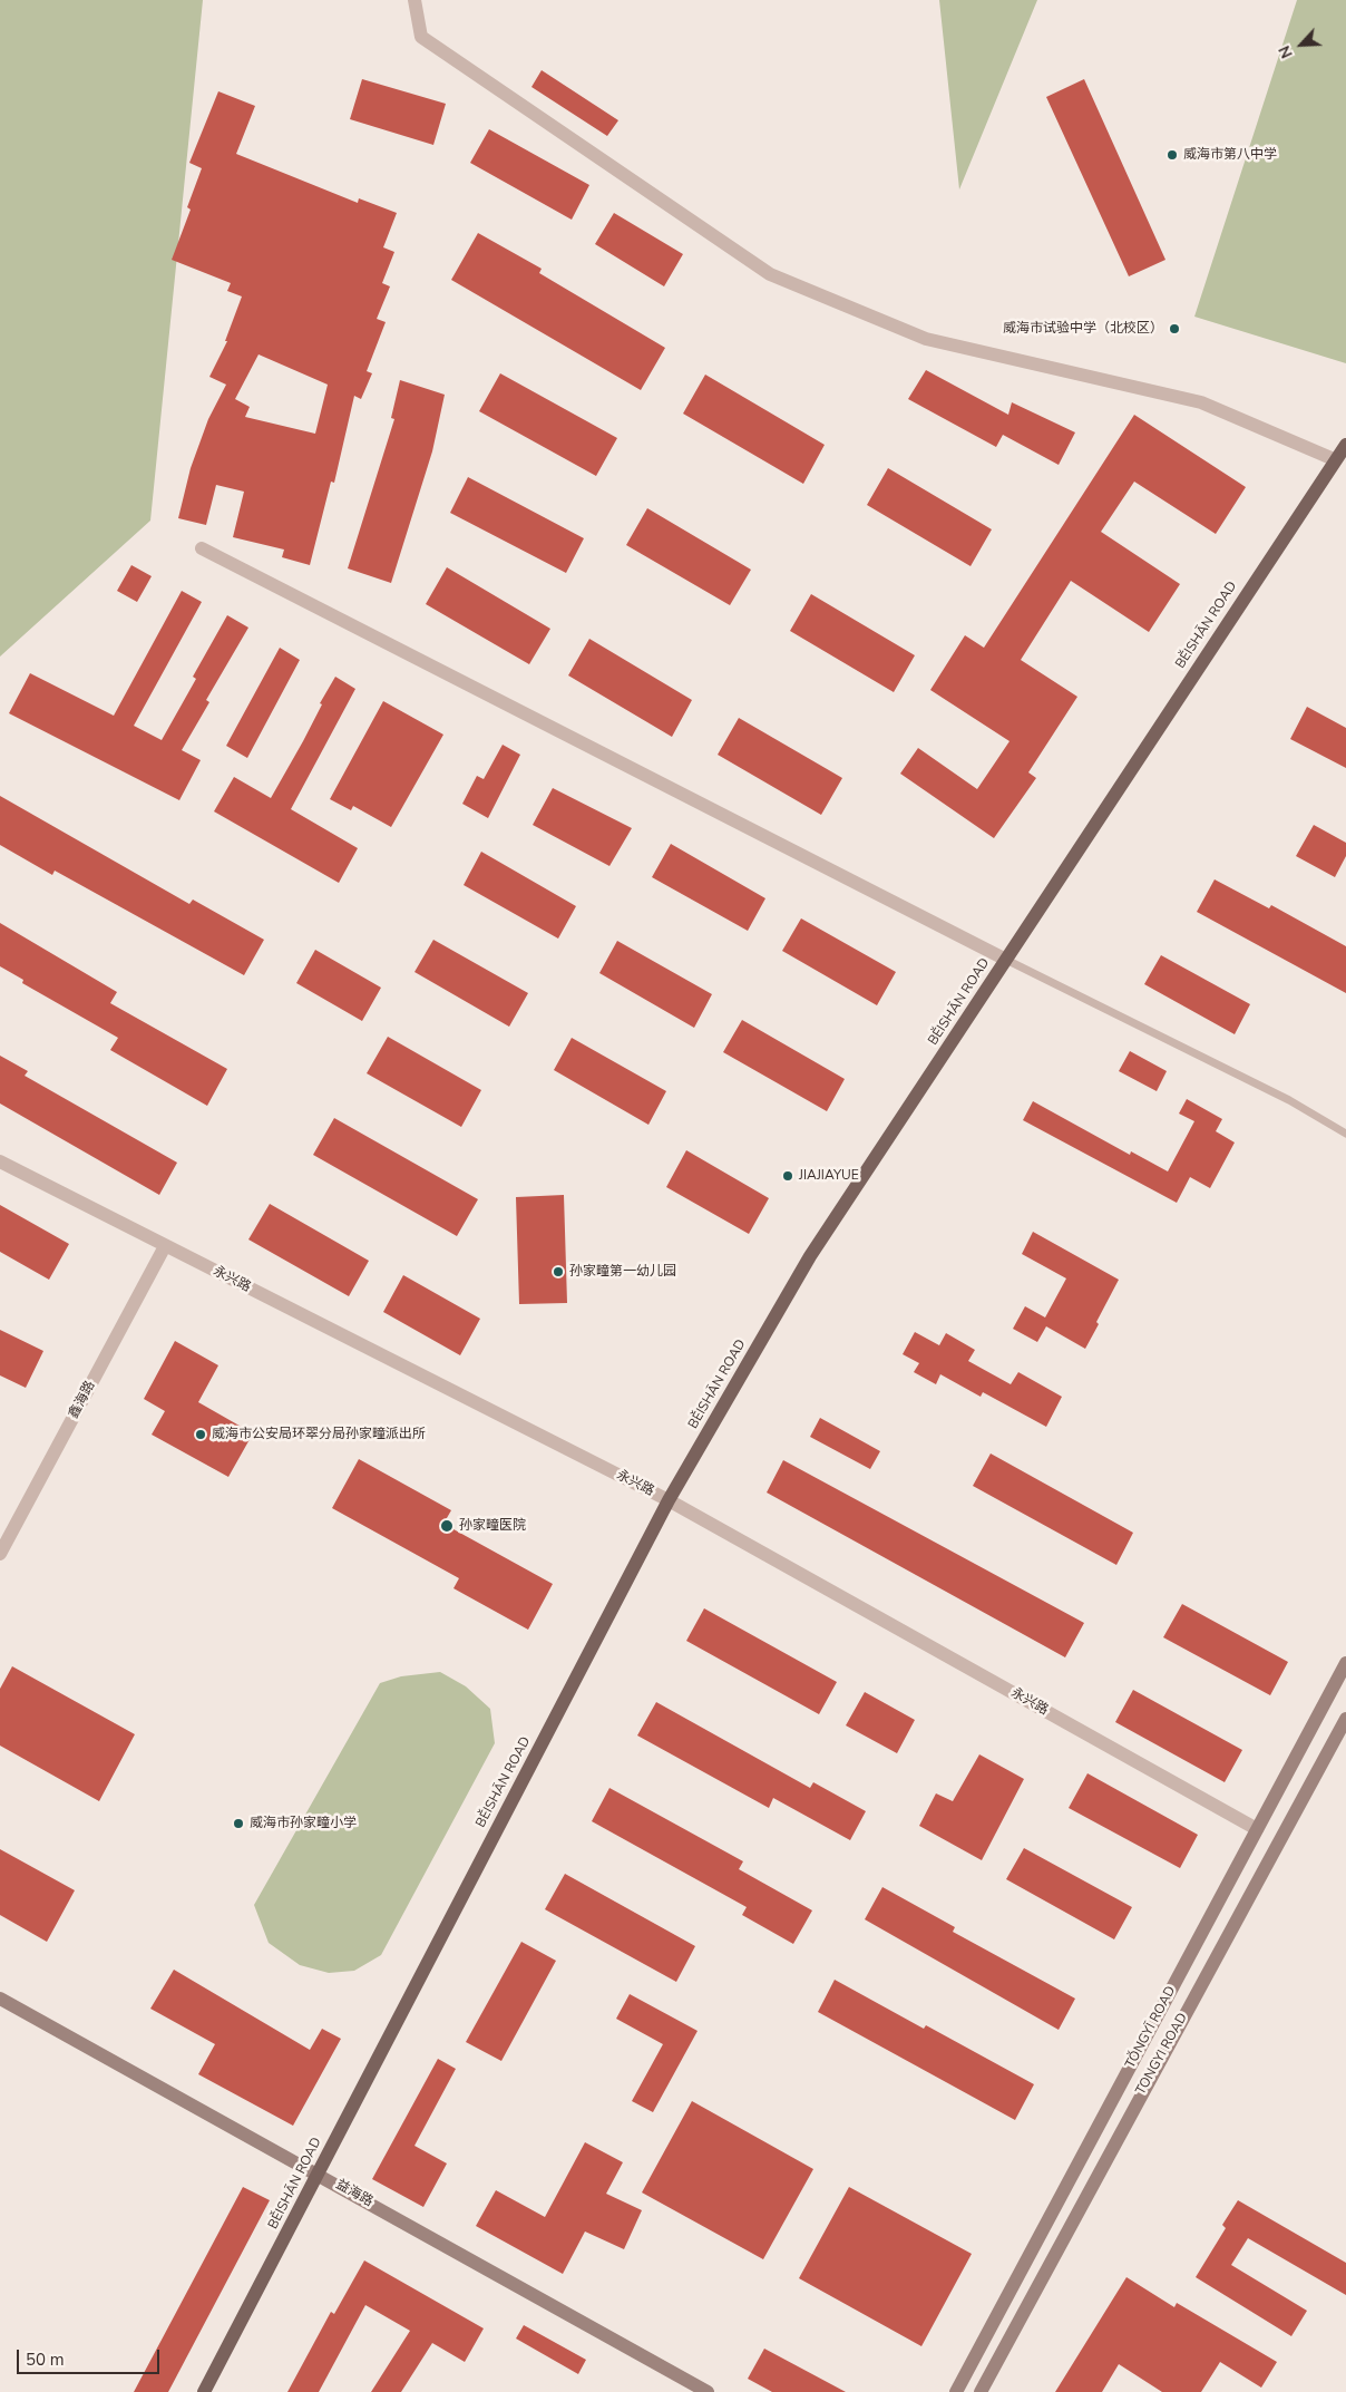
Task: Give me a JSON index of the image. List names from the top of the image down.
{
  "streets": {
    "main road": [
      "BĚISHĀN ROAD",
      "TǑNGYĪ ROAD",
      "TONGYI ROAD",
      "益海路"
    ],
    "street": ["永兴路", "鑫海路"]
  },
  "crossings": [
    ["BĚISHĀN ROAD", "永兴路"],
    ["BĚISHĀN ROAD", "益海路"],
    ["永兴路", "鑫海路"],
    ["永兴路", "TǑNGYĪ ROAD"]
  ],
  "places": [
    "威海市第八中学",
    "威海市试验中学（北校区）",
    "JIAJIAYUE",
    "孙家疃第一幼儿园",
    "威海市公安局环翠分局孙家疃派出所",
    "孙家疃医院",
    "威海市孙家疃小学"
  ],
  "scale_bar": "50 m",
  "north": "bottom left"
}
